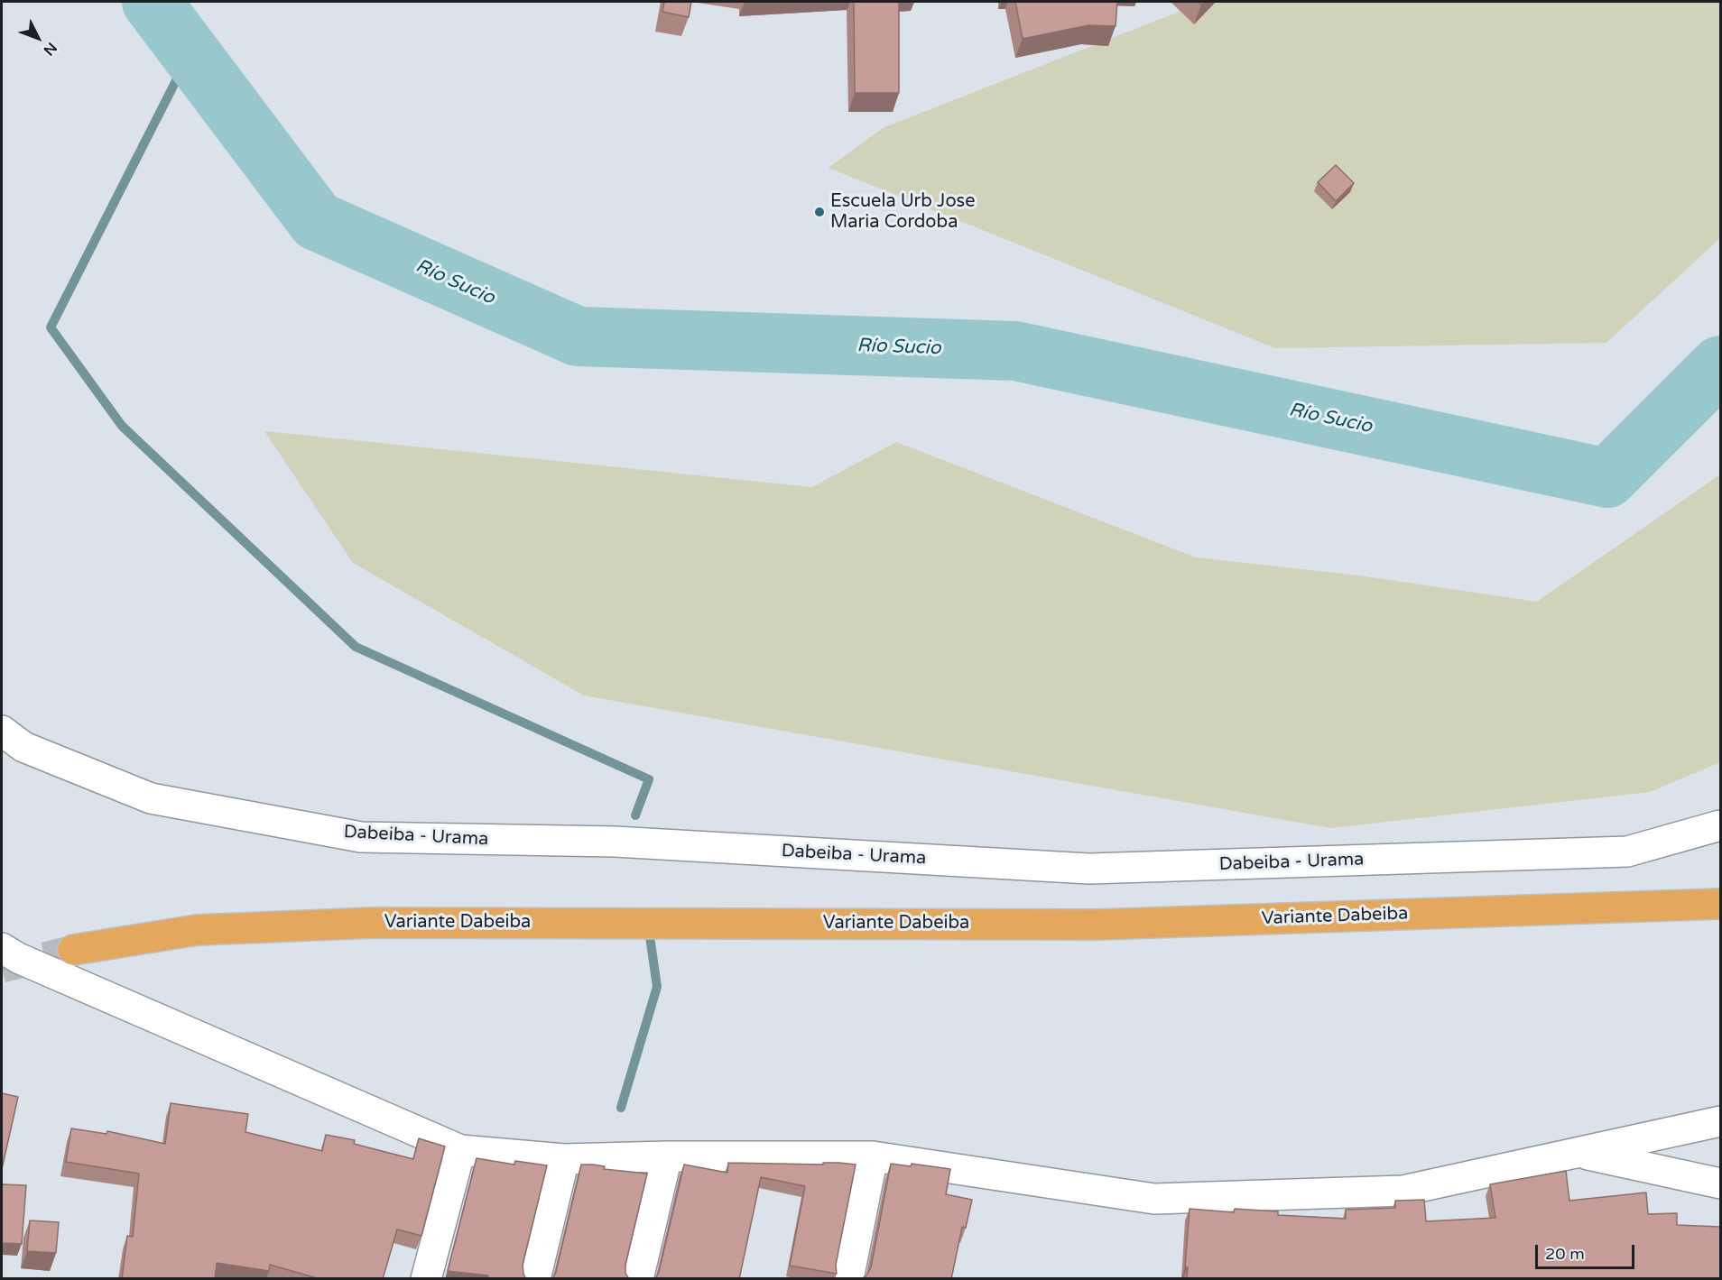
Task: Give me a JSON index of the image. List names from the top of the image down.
{
  "streets": {
    "highway": ["Variante Dabeiba"],
    "street": ["Dabeiba - Urama"]
  },
  "water": ["Río Sucio"],
  "places": ["Escuela Urb Jose Maria Cordoba"],
  "scale_bar": "20 m",
  "north": "bottom right"
}
